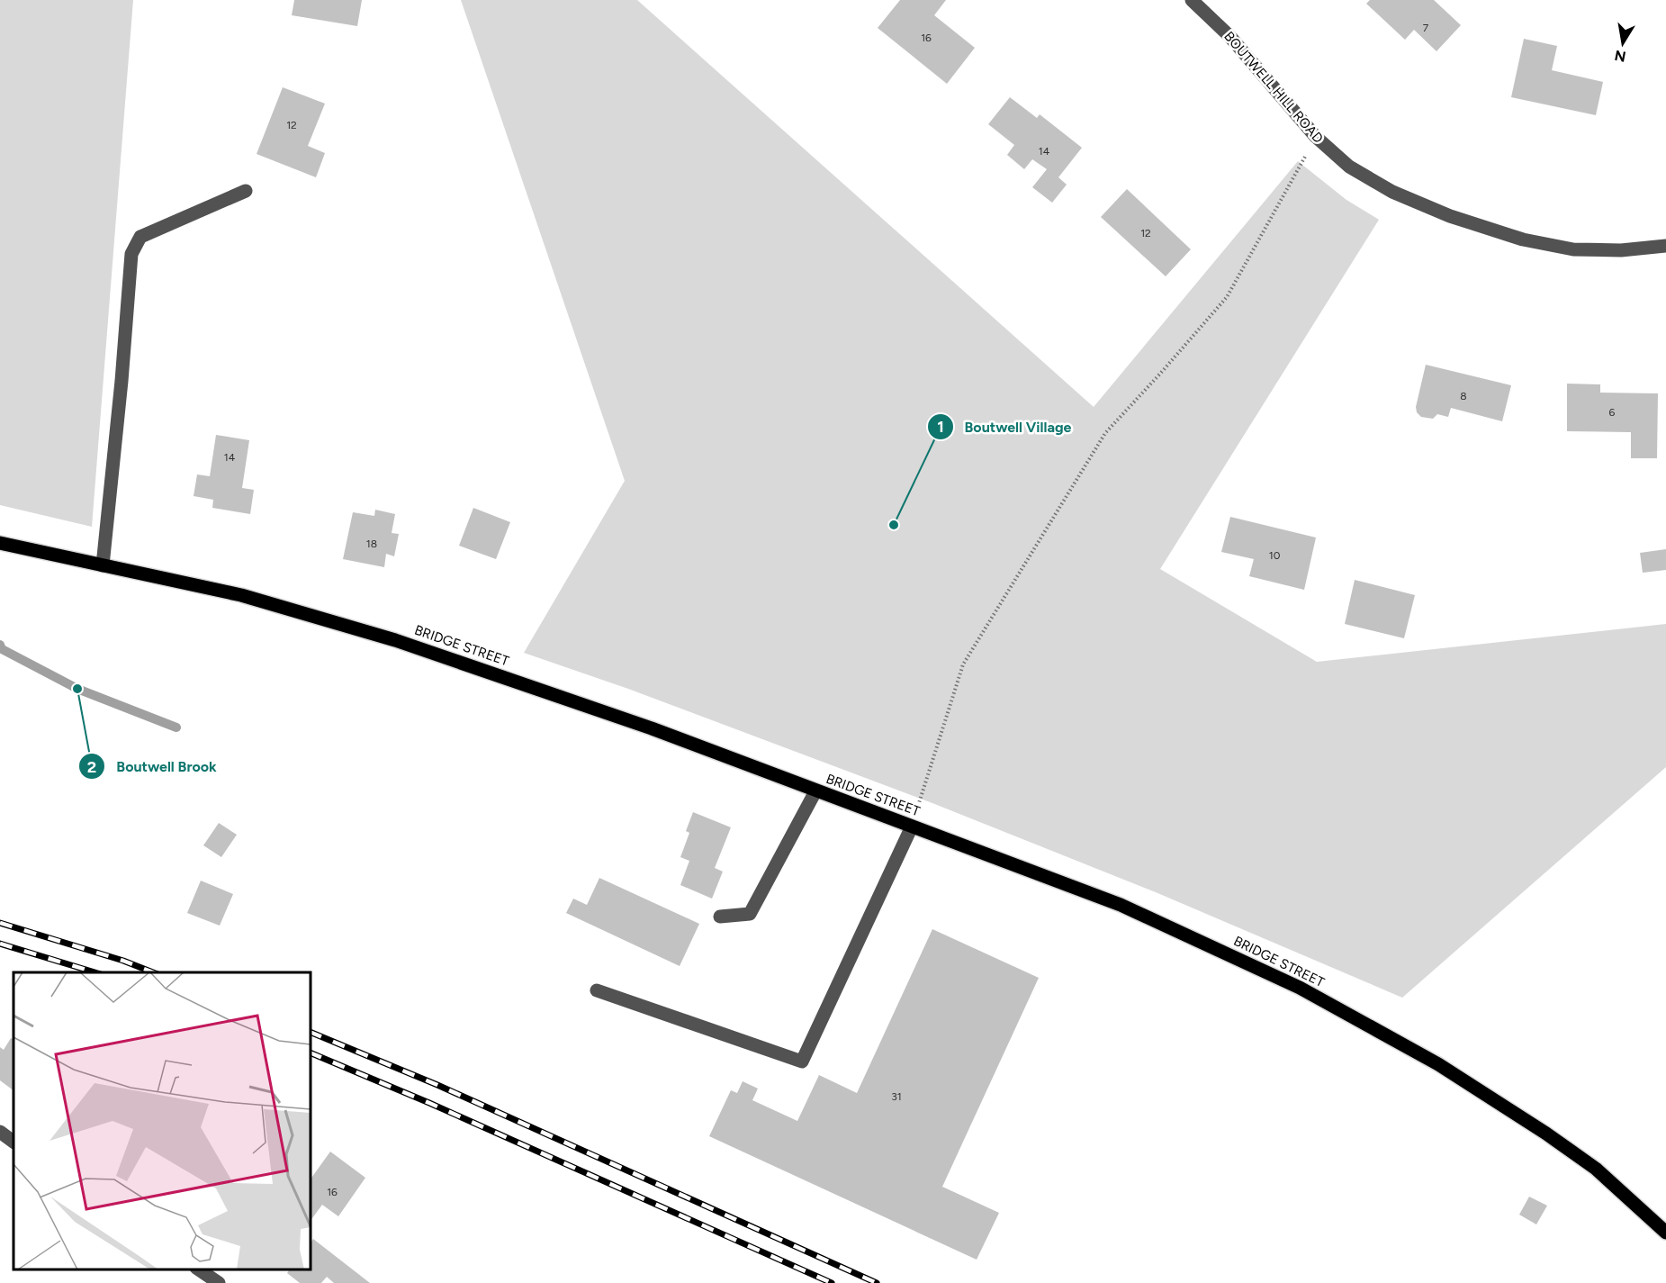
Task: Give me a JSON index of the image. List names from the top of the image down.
{
  "streets": {
    "main road": ["BRIDGE STREET"],
    "street": ["BOUTWELL HILL ROAD"]
  },
  "places": ["Boutwell Village", "Boutwell Brook"],
  "house_numbers": [
    "7",
    "16",
    "12",
    "14",
    "12",
    "8",
    "6",
    "14",
    "18",
    "10",
    "31",
    "16"
  ],
  "north": "bottom"
}
